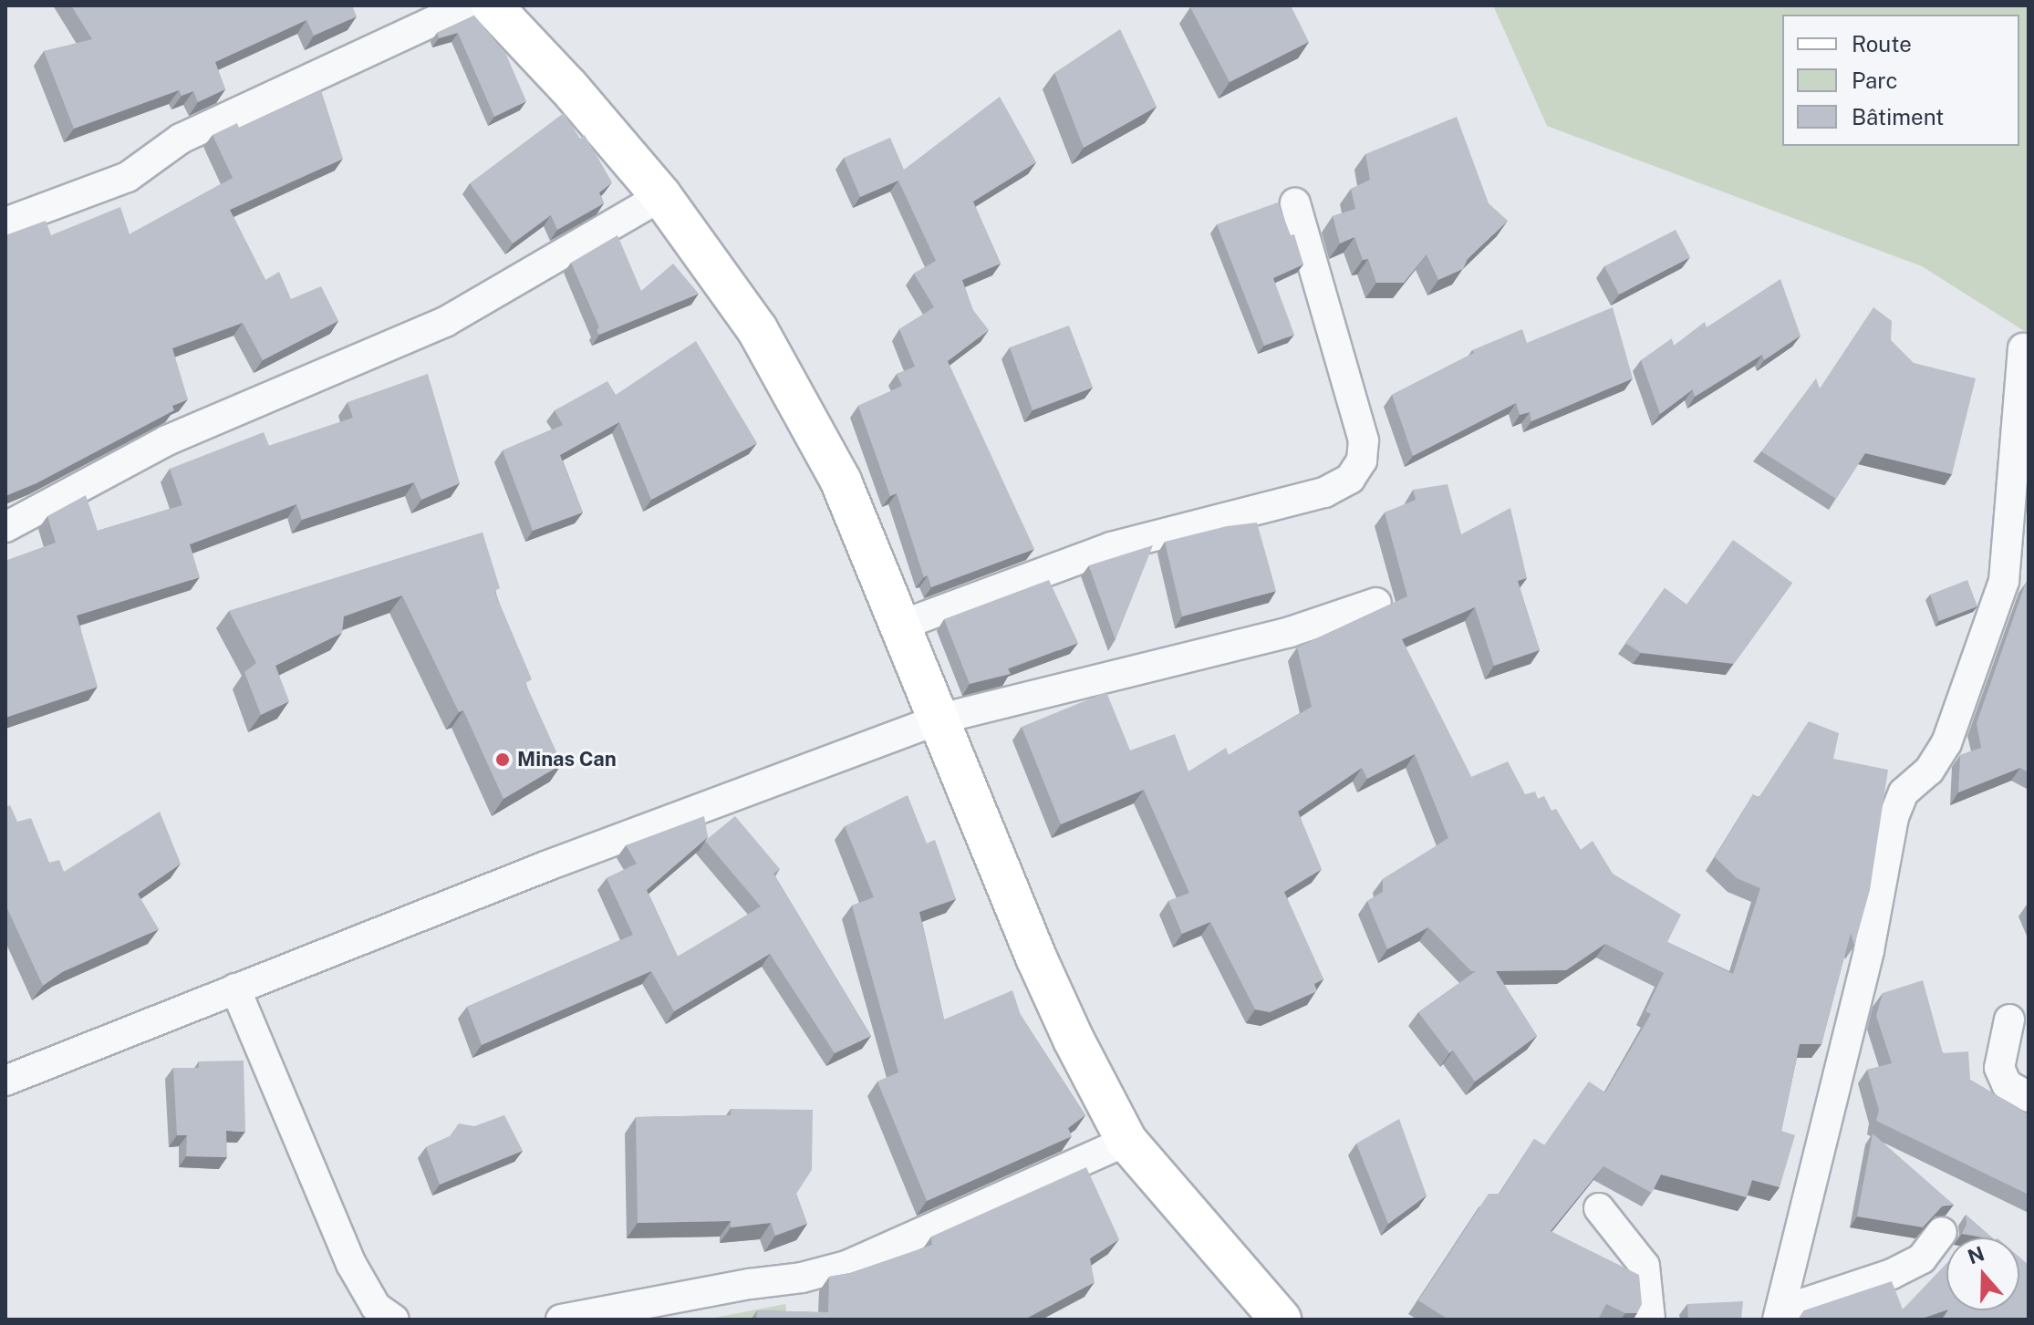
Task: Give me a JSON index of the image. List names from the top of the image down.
{
  "places": ["Minas Can"],
  "legend": ["Route", "Parc", "Bâtiment"],
  "north": "top"
}
